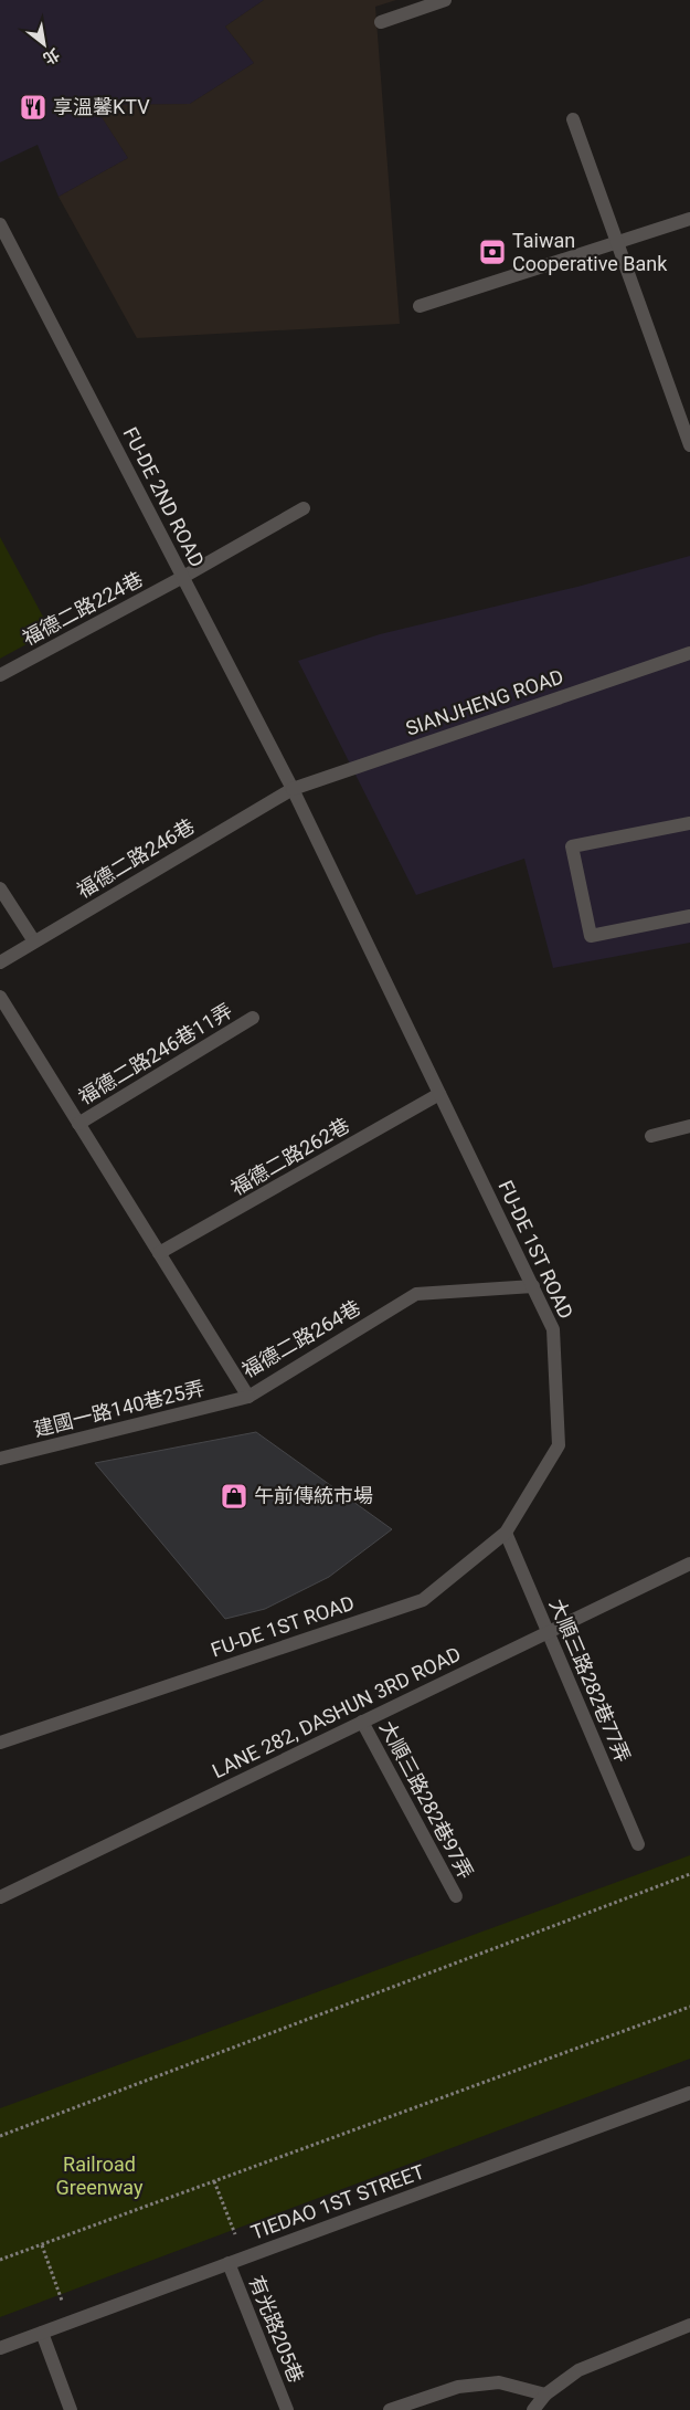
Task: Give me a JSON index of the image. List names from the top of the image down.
{
  "streets": {
    "street": [
      "FU-DE 2ND ROAD",
      "福德二路224巷",
      "SIANJHENG ROAD",
      "福德二路246巷",
      "福德二路246巷11弄",
      "福德二路262巷",
      "FU-DE 1ST ROAD",
      "福德二路264巷",
      "建國一路140巷25弄",
      "大順三路282巷77弄",
      "LANE 282, DASHUN 3RD ROAD",
      "大順三路282巷97弄",
      "TIEDAO 1ST STREET",
      "有光路205巷"
    ]
  },
  "crossings": [
    ["FU-DE 2ND ROAD", "福德二路224巷"],
    ["FU-DE 2ND ROAD", "SIANJHENG ROAD"],
    ["FU-DE 2ND ROAD", "福德二路246巷"],
    ["FU-DE 2ND ROAD", "FU-DE 1ST ROAD"],
    ["SIANJHENG ROAD", "福德二路246巷"],
    ["SIANJHENG ROAD", "FU-DE 1ST ROAD"],
    ["福德二路246巷", "FU-DE 1ST ROAD"],
    ["福德二路246巷11弄", "福德二路262巷"],
    ["福德二路246巷11弄", "福德二路264巷"],
    ["福德二路262巷", "FU-DE 1ST ROAD"],
    ["福德二路262巷", "福德二路264巷"],
    ["FU-DE 1ST ROAD", "福德二路264巷"],
    ["FU-DE 1ST ROAD", "大順三路282巷77弄"],
    ["福德二路264巷", "建國一路140巷25弄"],
    ["大順三路282巷77弄", "LANE 282, DASHUN 3RD ROAD"],
    ["LANE 282, DASHUN 3RD ROAD", "大順三路282巷97弄"],
    ["TIEDAO 1ST STREET", "有光路205巷"]
  ],
  "parks": ["Railroad Greenway"],
  "places": {
    "restaurant": ["享溫馨KTV"],
    "bank": ["Taiwan Cooperative Bank"],
    "shop": ["午前傳統市場"]
  },
  "north": "bottom right"
}
